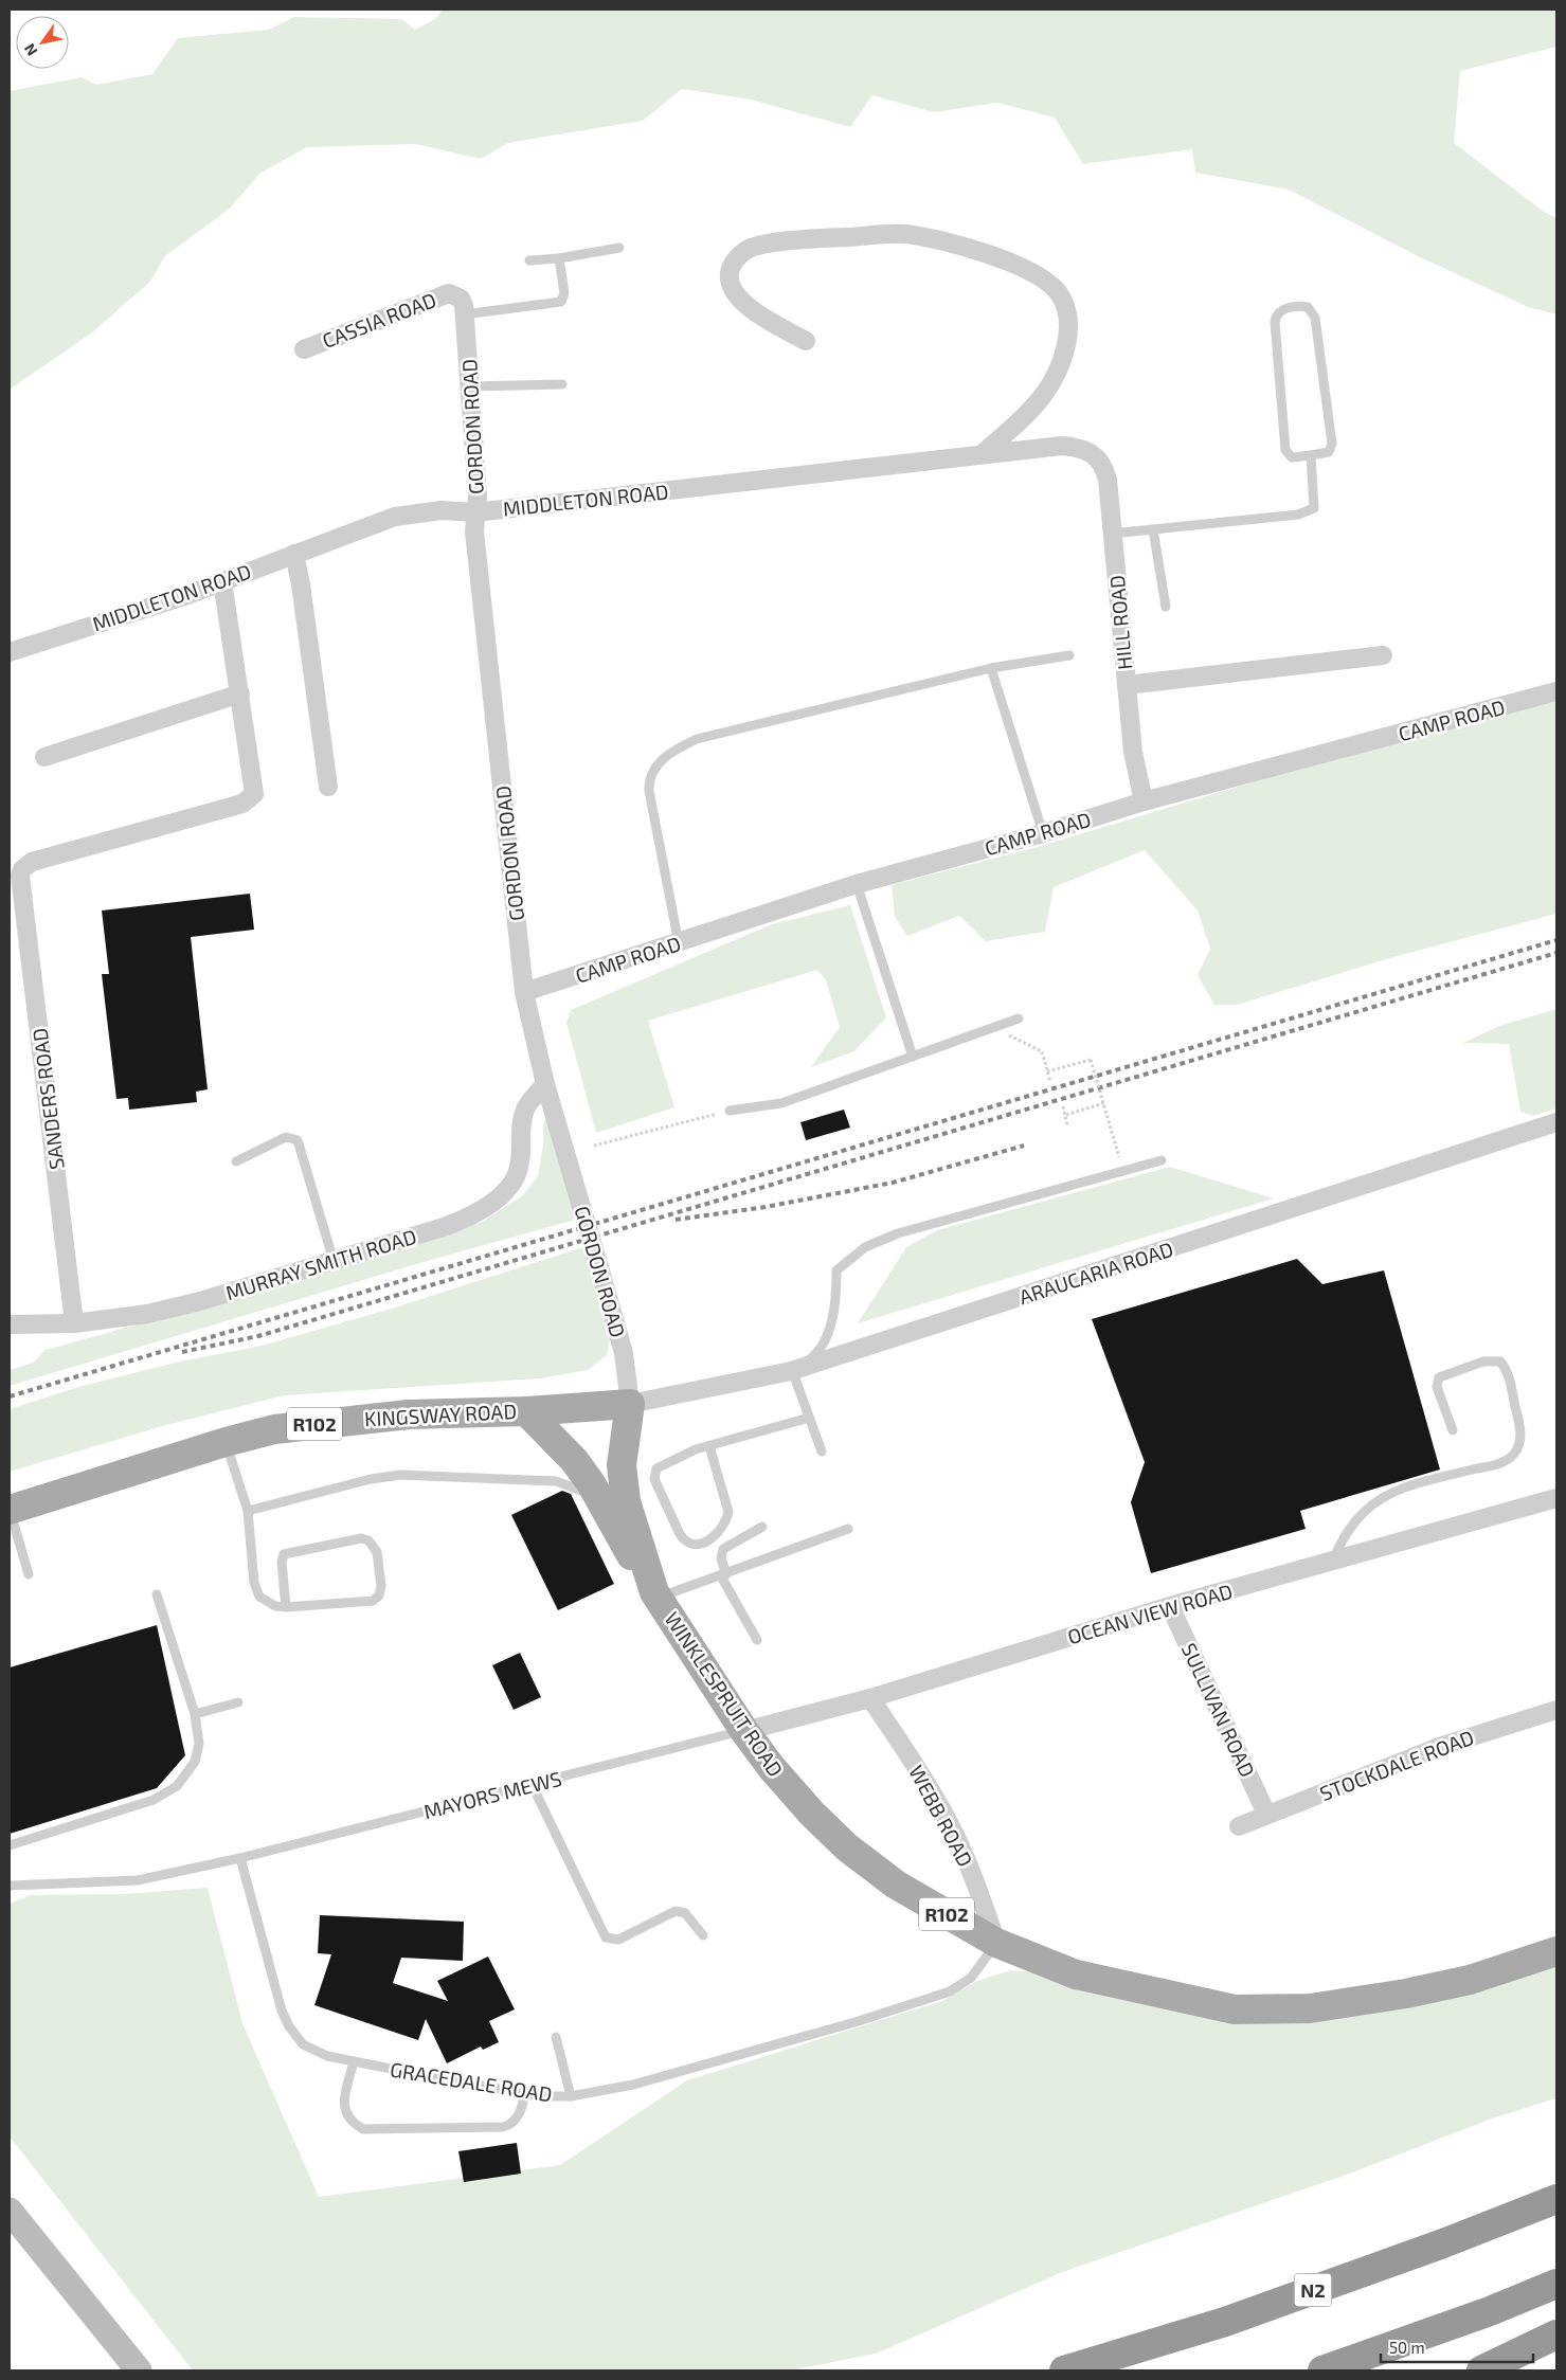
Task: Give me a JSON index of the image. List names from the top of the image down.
{
  "streets": {
    "highway": ["N2"],
    "main road": ["KINGSWAY ROAD", "R102", "WINKLESPRUIT ROAD"],
    "street": [
      "CASSIA ROAD",
      "GORDON ROAD",
      "MIDDLETON ROAD",
      "HILL ROAD",
      "CAMP ROAD",
      "SANDERS ROAD",
      "MURRAY SMITH ROAD",
      "ARAUCARIA ROAD",
      "OCEAN VIEW ROAD",
      "SULLIVAN ROAD",
      "STOCKDALE ROAD",
      "WEBB ROAD"
    ],
    "lane": ["MAYORS MEWS", "GRACEDALE ROAD"]
  },
  "crossings": [
    ["CASSIA ROAD", "GORDON ROAD"],
    ["GORDON ROAD", "MIDDLETON ROAD"],
    ["GORDON ROAD", "CAMP ROAD"],
    ["GORDON ROAD", "MURRAY SMITH ROAD"],
    ["GORDON ROAD", "ARAUCARIA ROAD"],
    ["GORDON ROAD", "KINGSWAY ROAD"],
    ["GORDON ROAD", "WINKLESPRUIT ROAD"],
    ["MIDDLETON ROAD", "HILL ROAD"],
    ["HILL ROAD", "CAMP ROAD"],
    ["SANDERS ROAD", "MURRAY SMITH ROAD"],
    ["ARAUCARIA ROAD", "KINGSWAY ROAD"],
    ["ARAUCARIA ROAD", "WINKLESPRUIT ROAD"],
    ["KINGSWAY ROAD", "WINKLESPRUIT ROAD"],
    ["OCEAN VIEW ROAD", "WINKLESPRUIT ROAD"],
    ["OCEAN VIEW ROAD", "SULLIVAN ROAD"],
    ["OCEAN VIEW ROAD", "MAYORS MEWS"],
    ["OCEAN VIEW ROAD", "WEBB ROAD"],
    ["WINKLESPRUIT ROAD", "MAYORS MEWS"],
    ["WINKLESPRUIT ROAD", "WEBB ROAD"],
    ["WINKLESPRUIT ROAD", "GRACEDALE ROAD"],
    ["SULLIVAN ROAD", "STOCKDALE ROAD"],
    ["MAYORS MEWS", "GRACEDALE ROAD"],
    ["WEBB ROAD", "GRACEDALE ROAD"]
  ],
  "scale_bar": "50 m",
  "north": "bottom left"
}
